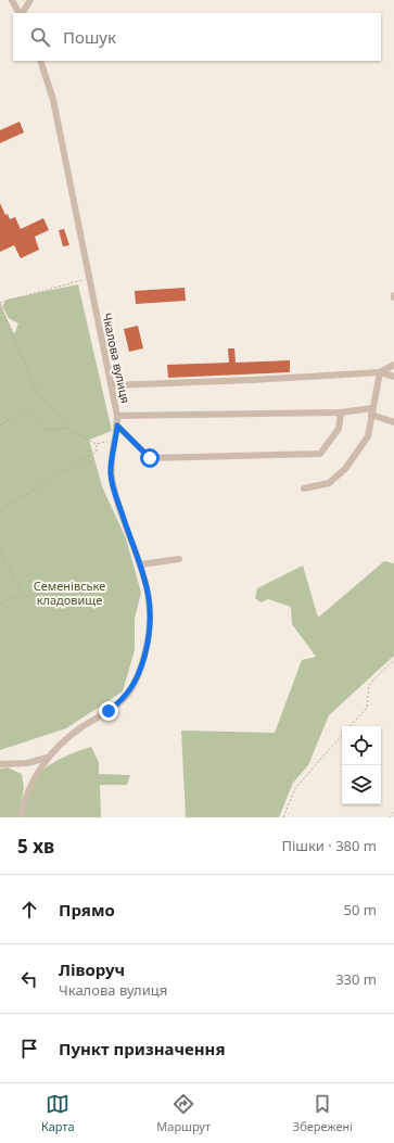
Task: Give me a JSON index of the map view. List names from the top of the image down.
{
  "streets": {
    "street": ["Чкалова вулиця"]
  },
  "parks": ["Семенівське кладовище"],
  "page": {
    "search": "Пошук",
    "heading": ["5 хв", "Пішки · 380 m"],
    "list": [
      ["Прямо", "50 m"],
      ["Ліворуч", "Чкалова вулиця", "330 m"],
      "Пункт призначення"
    ],
    "nav": ["Карта", "Маршрут", "Збережені"]
  }
}
